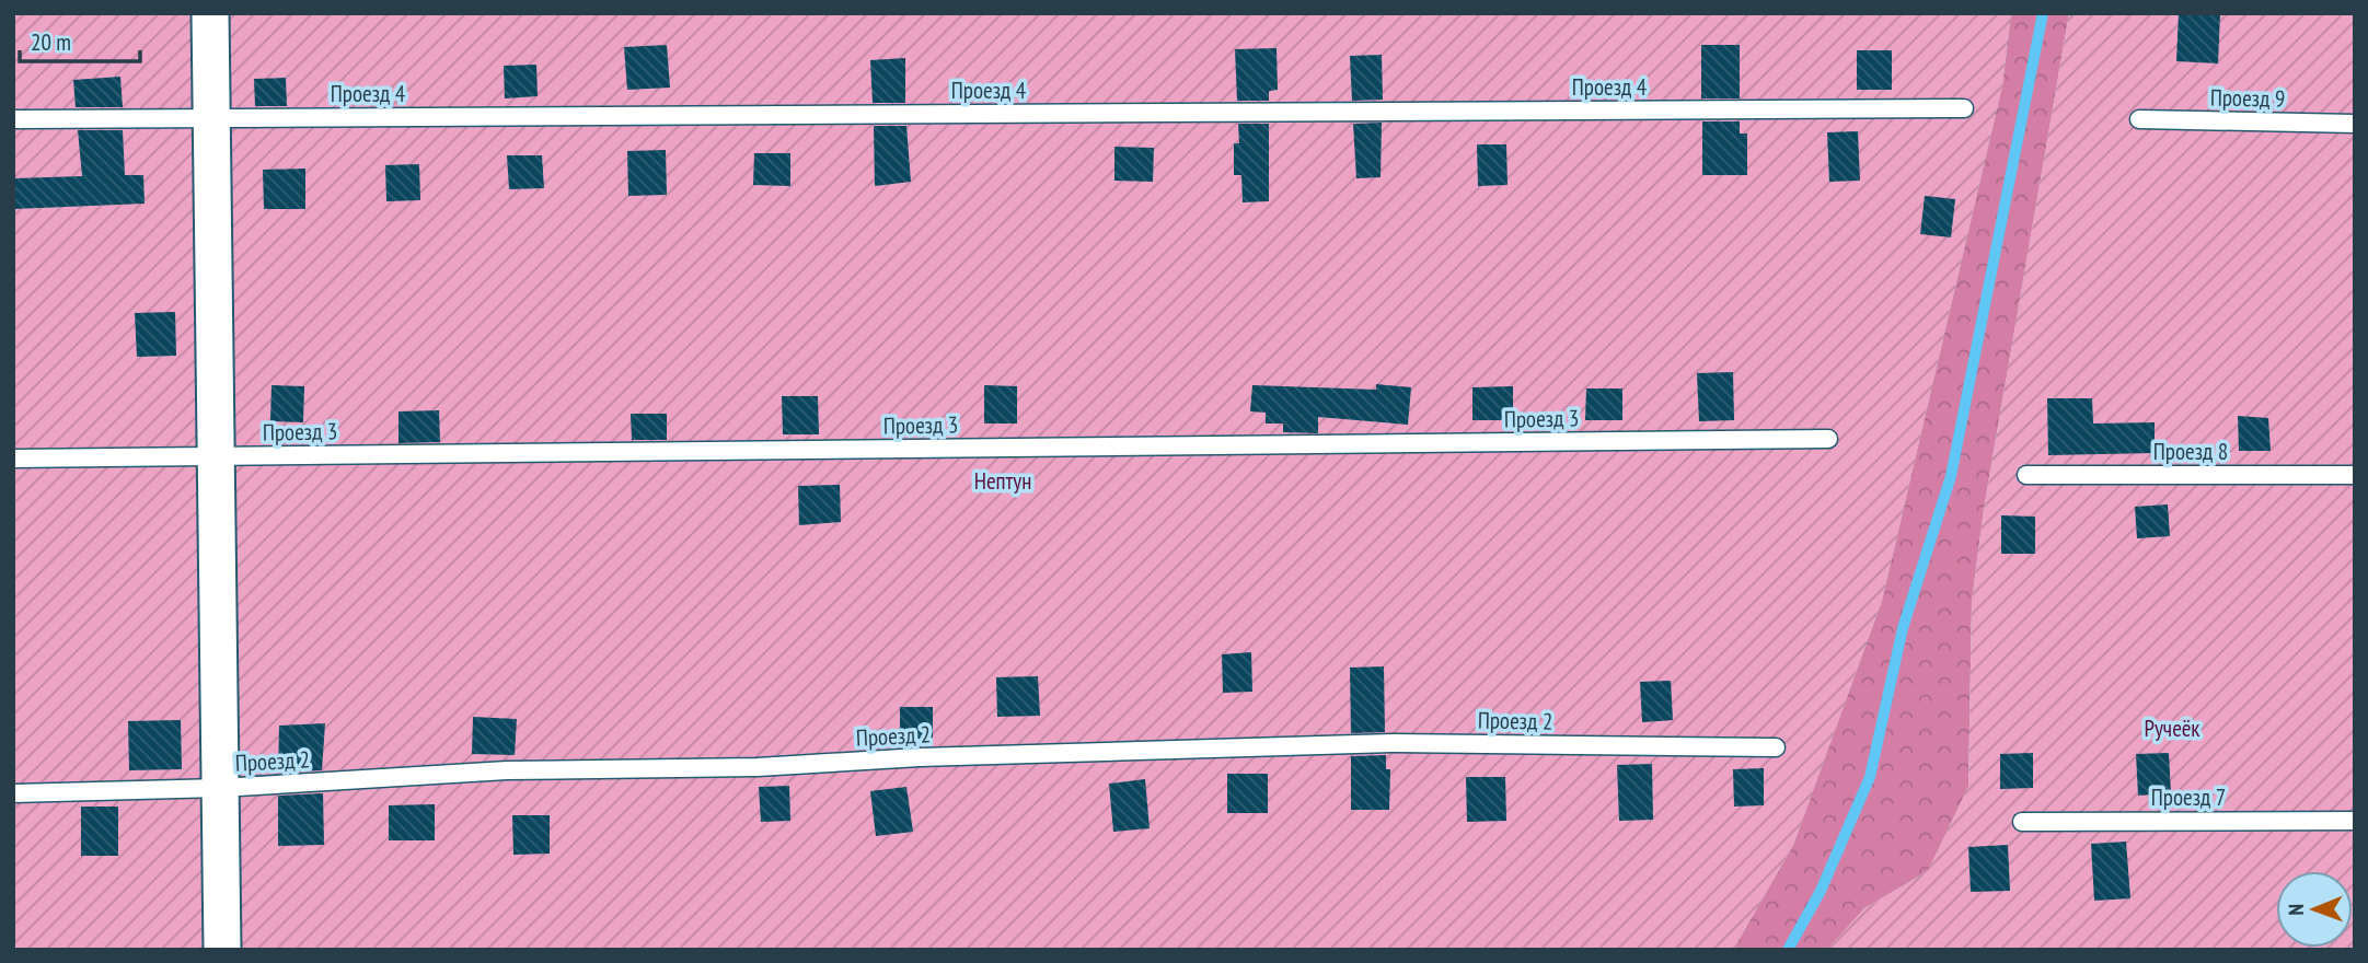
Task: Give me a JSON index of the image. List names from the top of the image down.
{
  "streets": {
    "lane": [
      "Проезд 4",
      "Проезд 9",
      "Проезд 3",
      "Проезд 8",
      "Проезд 2",
      "Проезд 7"
    ]
  },
  "parks": ["Нептун", "Ручеёк"],
  "scale_bar": "20 m",
  "north": "left"
}
